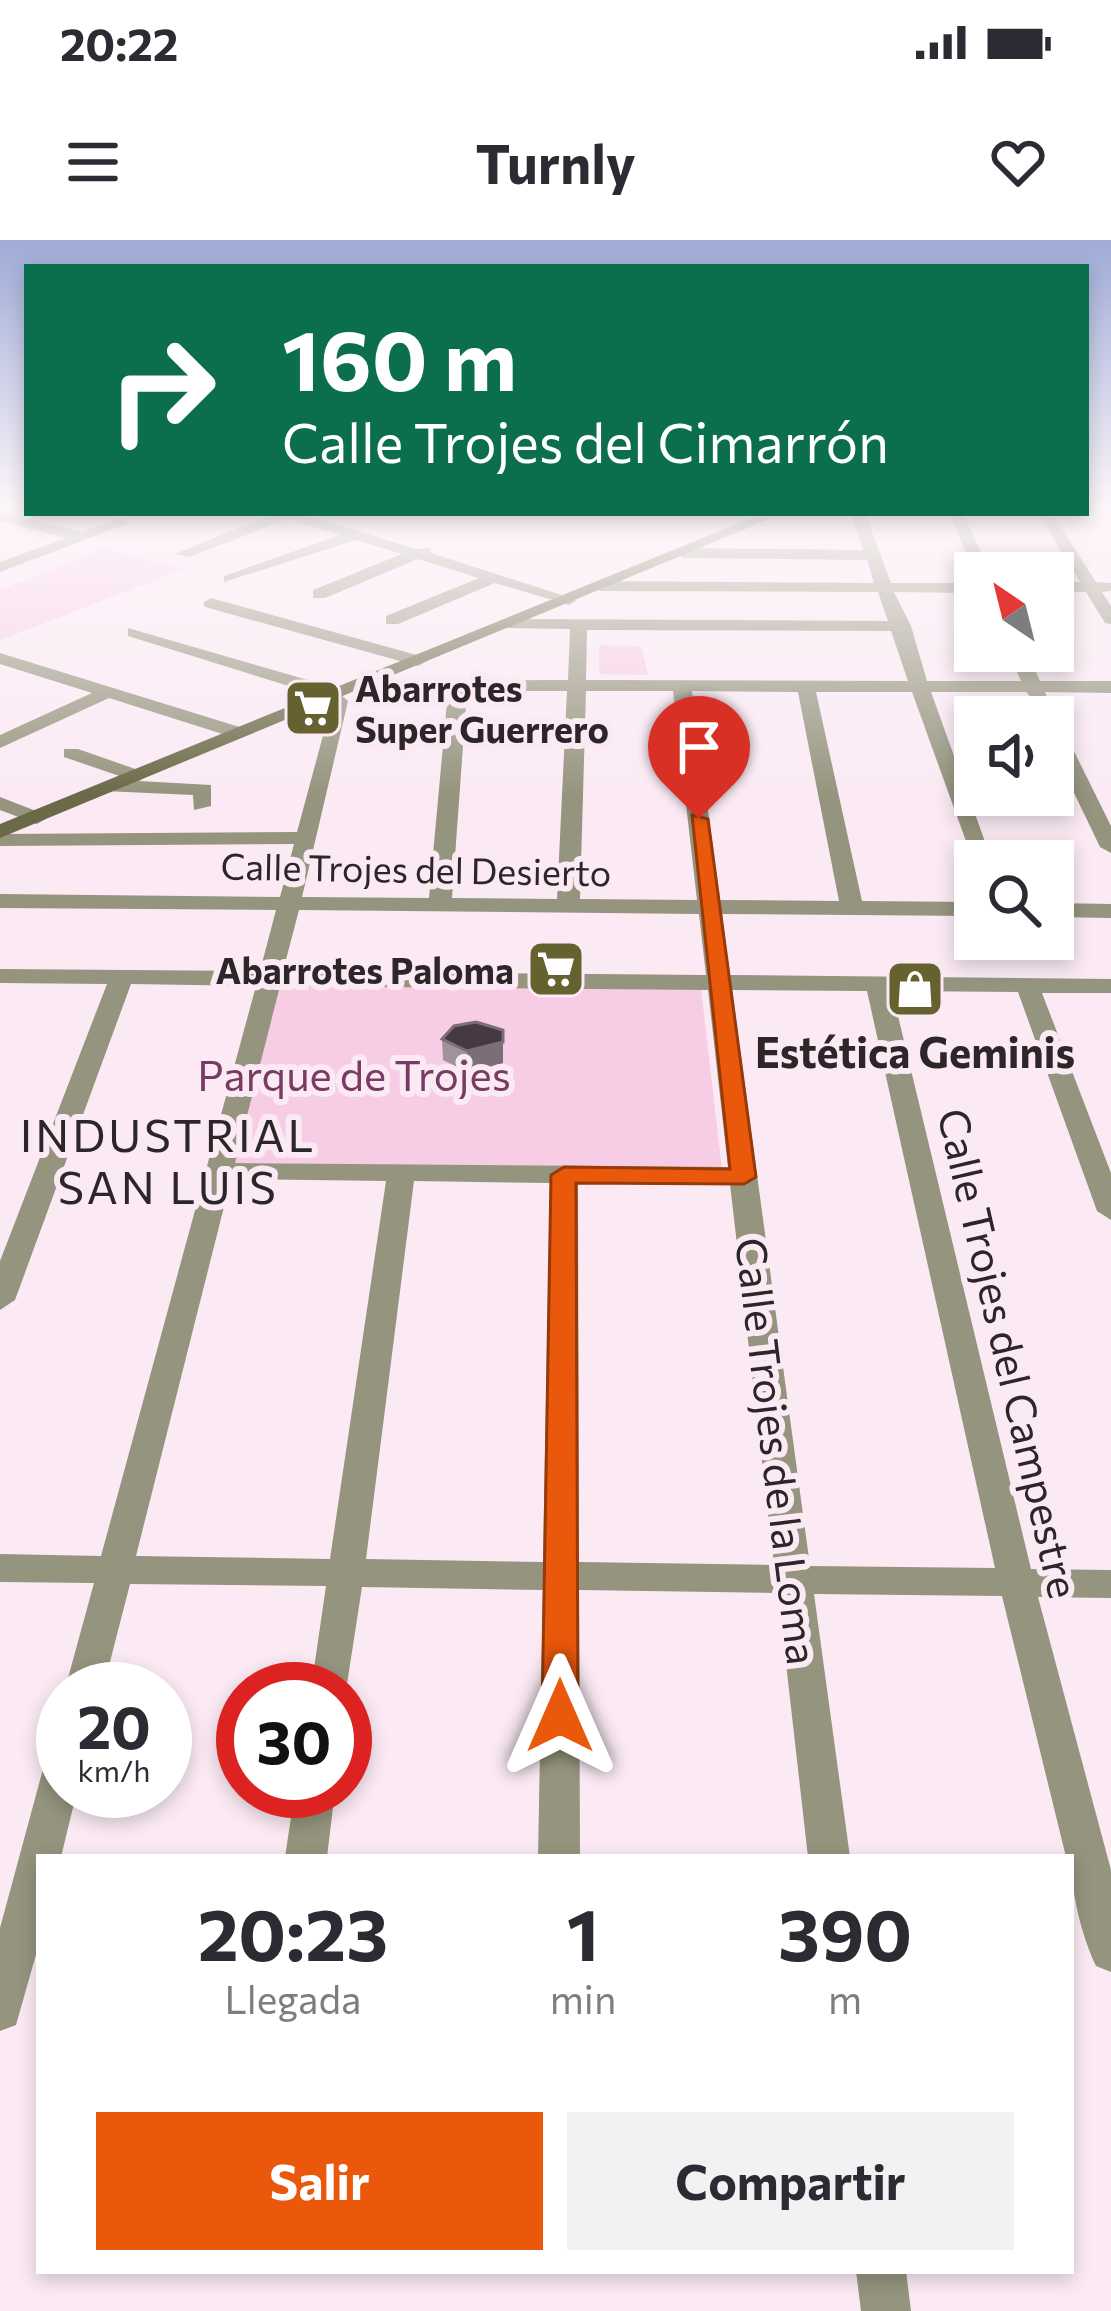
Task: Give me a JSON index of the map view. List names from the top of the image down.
{
  "streets": {
    "street": ["Calle Trojes del Desierto", "Calle Trojes del Campestre", "Calle Trojes de la Loma"]
  },
  "crossings": [
    ["Calle Trojes del Desierto", "Calle Trojes de la Loma"]
  ],
  "districts": ["INDUSTRIAL SAN LUIS"],
  "parks": ["Parque de Trojes"],
  "places": {
    "supermarket": ["Abarrotes Super Guerrero", "Abarrotes Paloma"],
    "shop": ["Estética Geminis"]
  },
  "north": "top left",
  "page": {
    "status": "20:22",
    "header": "Turnly",
    "turn": ["160 m", "Calle Trojes del Cimarrón"],
    "speed": "20 km/h",
    "limit": "30",
    "eta": [
      "20:23",
      "Llegada",
      "1",
      "min",
      "390",
      "m"
    ],
    "buttons": ["Salir", "Compartir"]
  }
}
